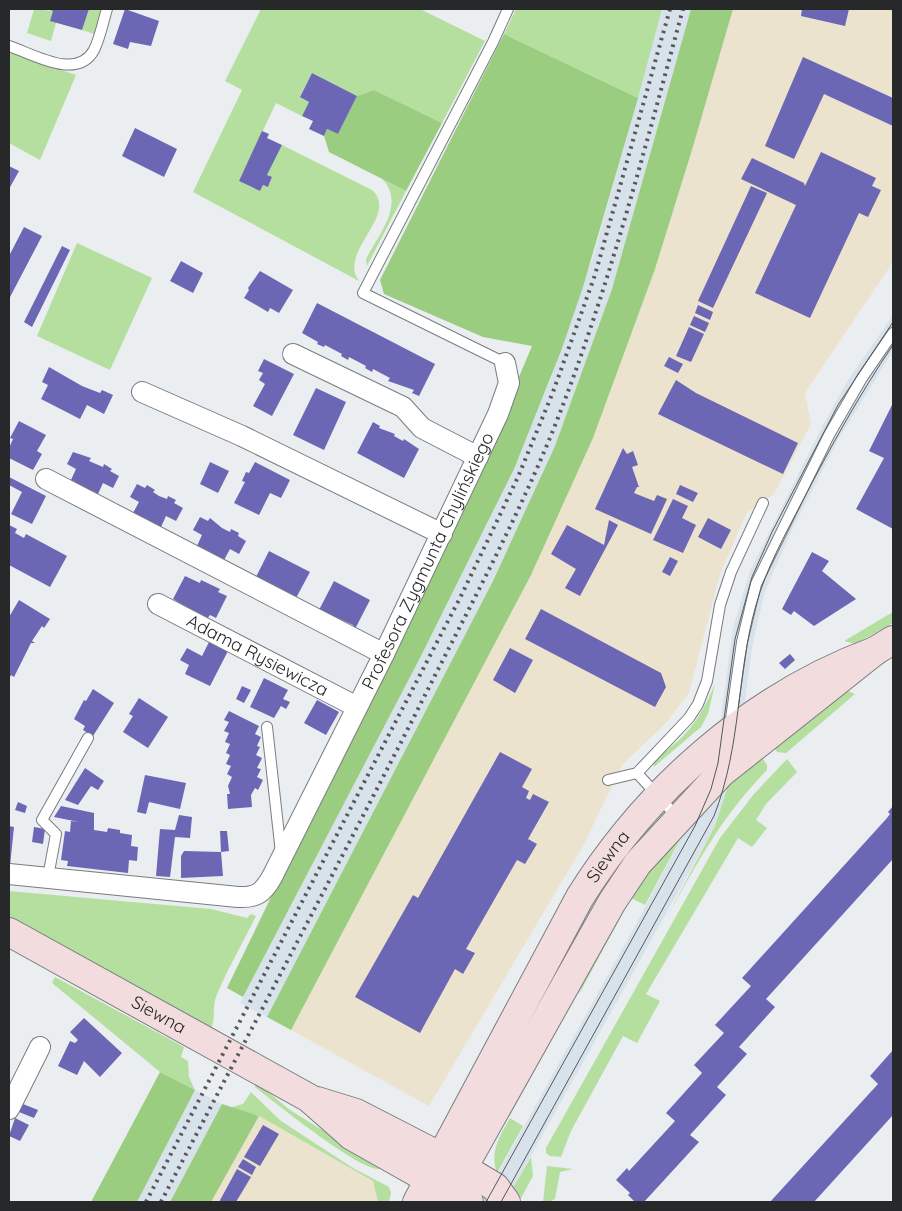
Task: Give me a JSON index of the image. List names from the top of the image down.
{
  "streets": {
    "street": ["Profesora Zygmunta Chylińskiego", "Adama Rysiewicza", "Siewna"]
  },
  "crossings": [
    ["Profesora Zygmunta Chylińskiego", "Adama Rysiewicza"]
  ]
}
